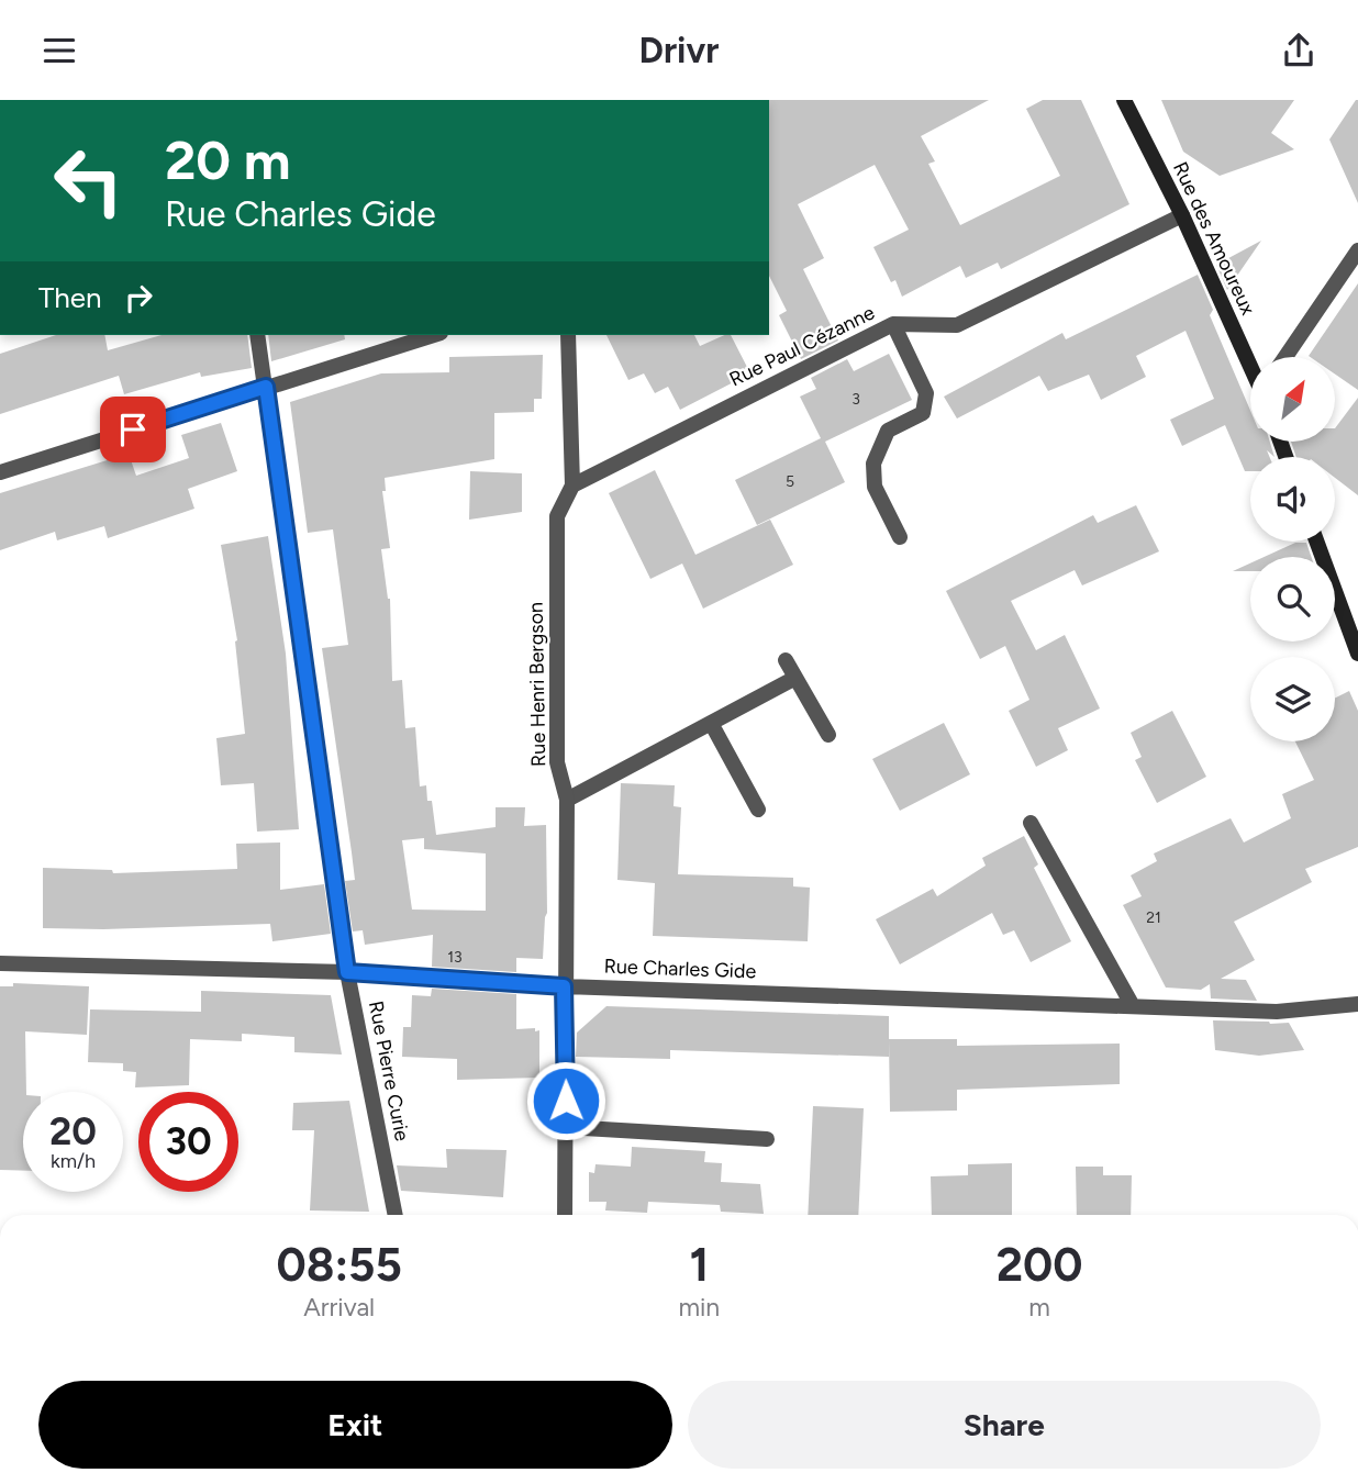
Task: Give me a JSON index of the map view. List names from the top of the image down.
{
  "streets": {
    "street": [
      "Rue des Amoureux",
      "Rue Paul Cézanne",
      "Rue Henri Bergson",
      "Rue Charles Gide",
      "Rue Pierre Curie"
    ]
  },
  "crossings": [
    ["Rue des Amoureux", "Rue Paul Cézanne"],
    ["Rue Paul Cézanne", "Rue Henri Bergson"],
    ["Rue Henri Bergson", "Rue Charles Gide"],
    ["Rue Charles Gide", "Rue Pierre Curie"]
  ],
  "house_numbers": [
    "3",
    "5",
    "21",
    "13"
  ],
  "north": "top right",
  "page": {
    "header": "Drivr",
    "turn": ["20 m", "Rue Charles Gide"],
    "then": "Then",
    "speed": "20 km/h",
    "limit": "30",
    "eta": [
      "08:55",
      "Arrival",
      "1",
      "min",
      "200",
      "m"
    ],
    "buttons": ["Exit", "Share"]
  }
}
